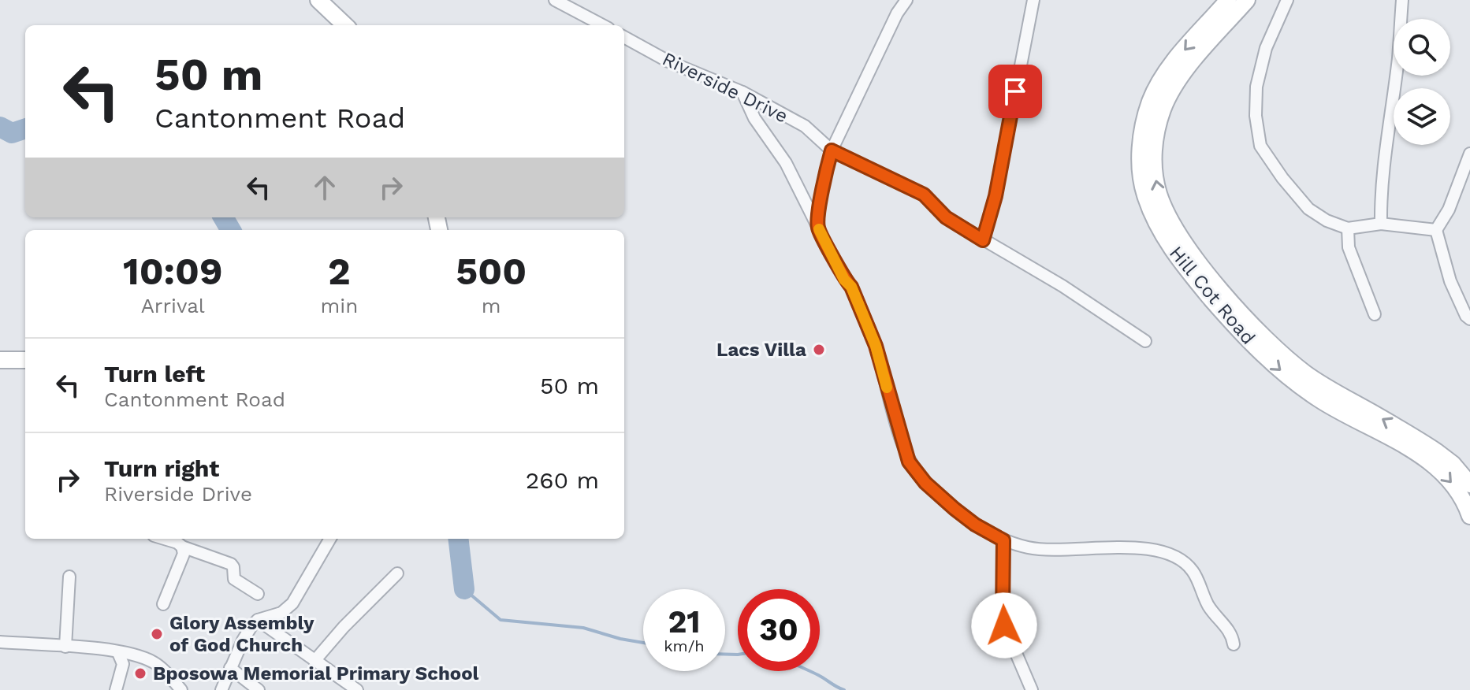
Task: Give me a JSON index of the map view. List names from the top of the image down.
{
  "streets": {
    "main road": ["Hill Cot Road"],
    "street": ["Riverside Drive"]
  },
  "places": ["Lacs Villa", "Glory Assembly of God Church", "Bposowa Memorial Primary School"],
  "page": {
    "turn": ["50 m", "Cantonment Road"],
    "eta": [
      "10:09",
      "Arrival",
      "2",
      "min",
      "500",
      "m"
    ],
    "list": [
      {
        "name": "Turn left",
        "note": "Cantonment Road",
        "value": "50 m"
      },
      {
        "name": "Turn right",
        "note": "Riverside Drive",
        "value": "260 m"
      }
    ],
    "speed": "21 km/h",
    "limit": "30"
  }
}
